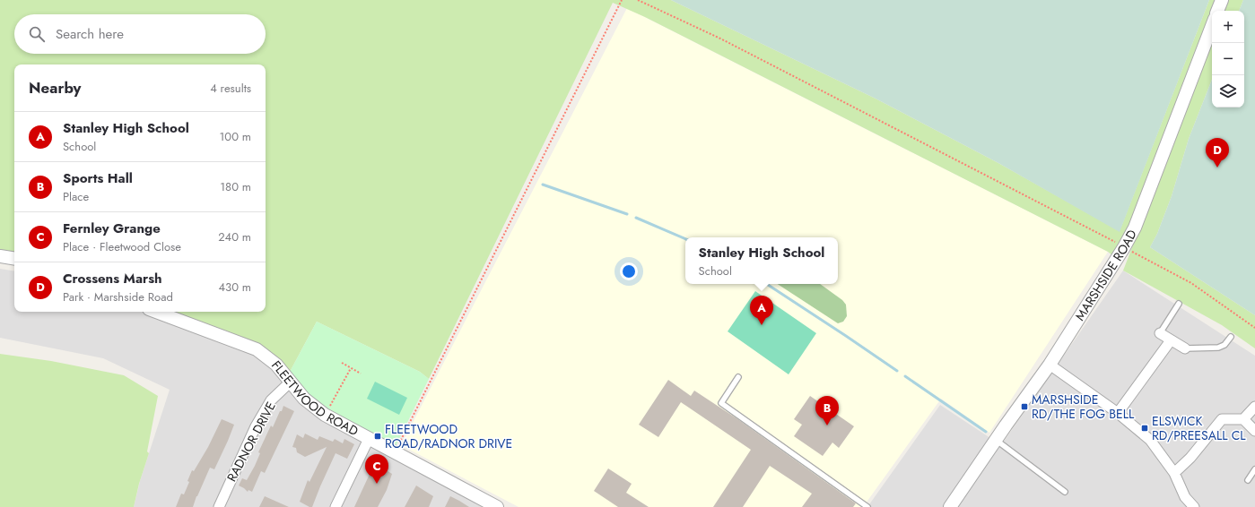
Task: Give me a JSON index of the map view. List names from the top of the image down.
{
  "streets": {
    "street": ["MARSHSIDE ROAD", "FLEETWOOD ROAD", "RADNOR DRIVE"]
  },
  "crossings": [
    ["FLEETWOOD ROAD", "RADNOR DRIVE"]
  ],
  "places": {
    "transit": ["MARSHSIDE RD/THE FOG BELL", "ELSWICK RD/PREESALL CL", "FLEETWOOD ROAD/RADNOR DRIVE"]
  },
  "page": {
    "map_buttons": ["+", "−"],
    "search": "Search here",
    "heading": ["Nearby", "4 results"],
    "list": [
      {
        "mark": "A",
        "name": "Stanley High School",
        "note": "School",
        "value": "100 m"
      },
      {
        "mark": "B",
        "name": "Sports Hall",
        "note": "Place",
        "value": "180 m"
      },
      {
        "mark": "C",
        "name": "Fernley Grange",
        "note": "Place · Fleetwood Close",
        "value": "240 m"
      },
      {
        "mark": "D",
        "name": "Crossens Marsh",
        "note": "Park · Marshside Road",
        "value": "430 m"
      }
    ],
    "pins": [
      "D",
      "A",
      "B",
      "C"
    ],
    "popup": ["Stanley High School", "School"]
  }
}
